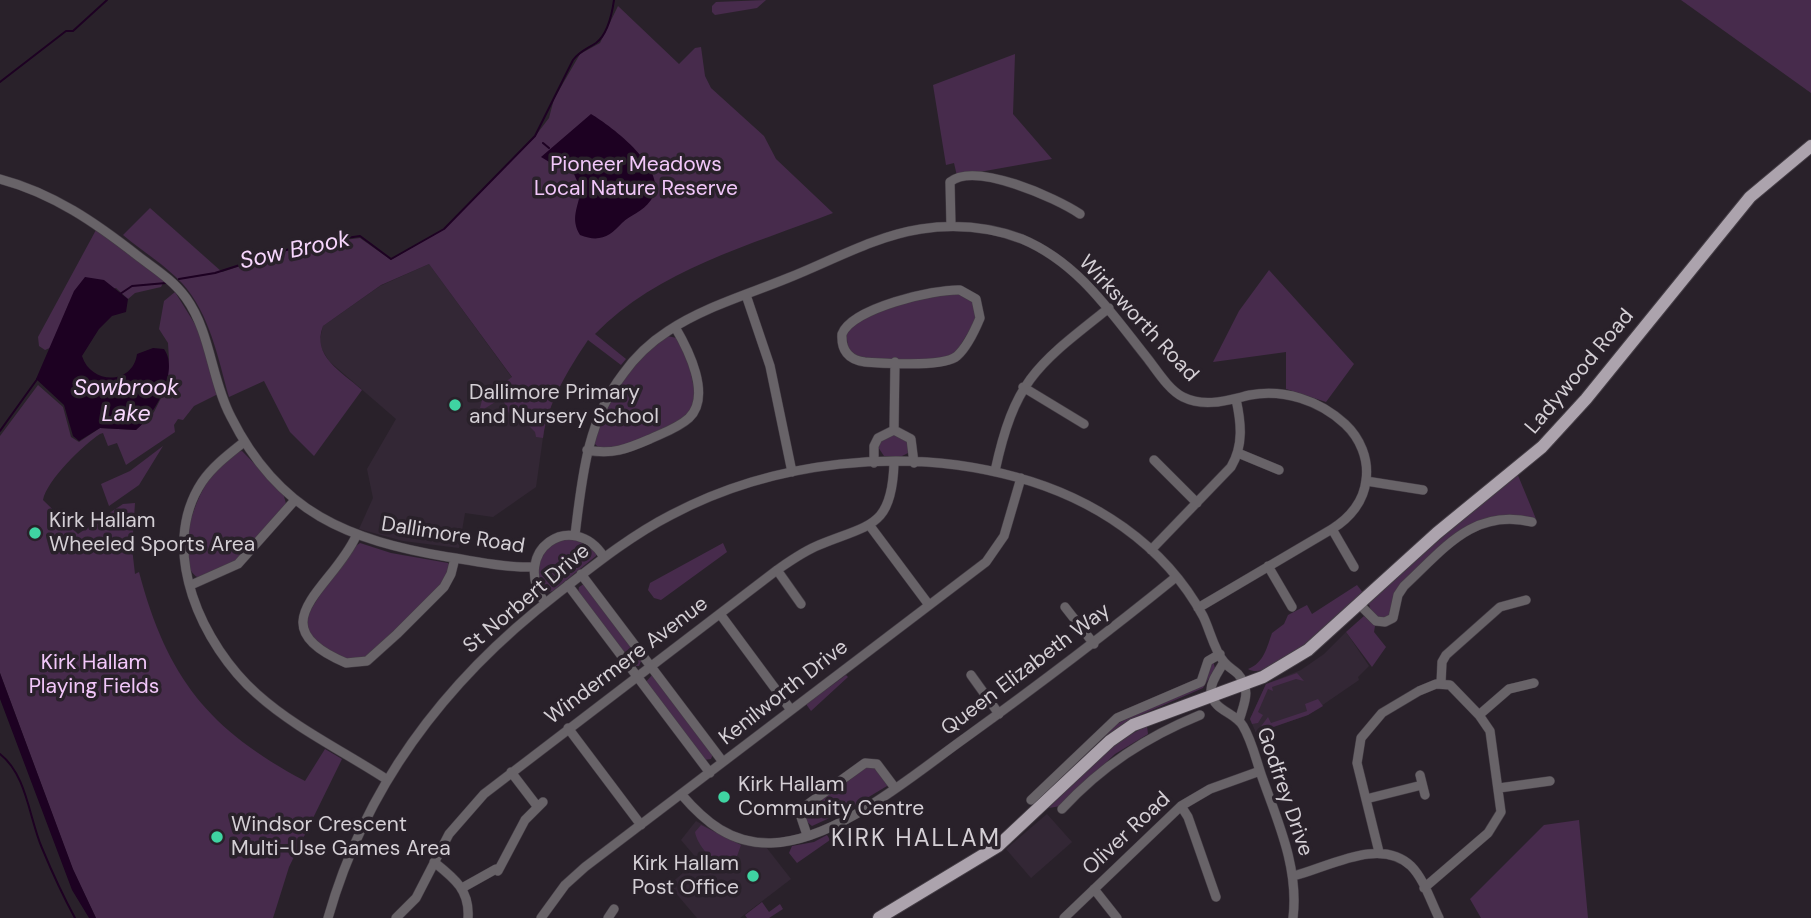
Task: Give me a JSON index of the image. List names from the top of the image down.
{
  "streets": {
    "main road": ["Ladywood Road"],
    "street": [
      "Wirksworth Road",
      "Dallimore Road",
      "St Norbert Drive",
      "Windermere Avenue",
      "Queen Elizabeth Way",
      "Kenilworth Drive",
      "Godfrey Drive",
      "Oliver Road"
    ]
  },
  "crossings": [
    ["Ladywood Road", "St Norbert Drive"],
    ["Ladywood Road", "Godfrey Drive"],
    ["St Norbert Drive", "Queen Elizabeth Way"],
    ["St Norbert Drive", "Kenilworth Drive"],
    ["St Norbert Drive", "Godfrey Drive"],
    ["Queen Elizabeth Way", "Kenilworth Drive"],
    ["Godfrey Drive", "Oliver Road"]
  ],
  "districts": ["KIRK HALLAM"],
  "water": ["Sow Brook", "Sowbrook Lake"],
  "parks": ["Pioneer Meadows Local Nature Reserve", "Kirk Hallam Playing Fields"],
  "places": [
    "Dallimore Primary and Nursery School",
    "Kirk Hallam Wheeled Sports Area",
    "Kirk Hallam Community Centre",
    "Windsor Crescent Multi-Use Games Area",
    "Kirk Hallam Post Office"
  ]
}
